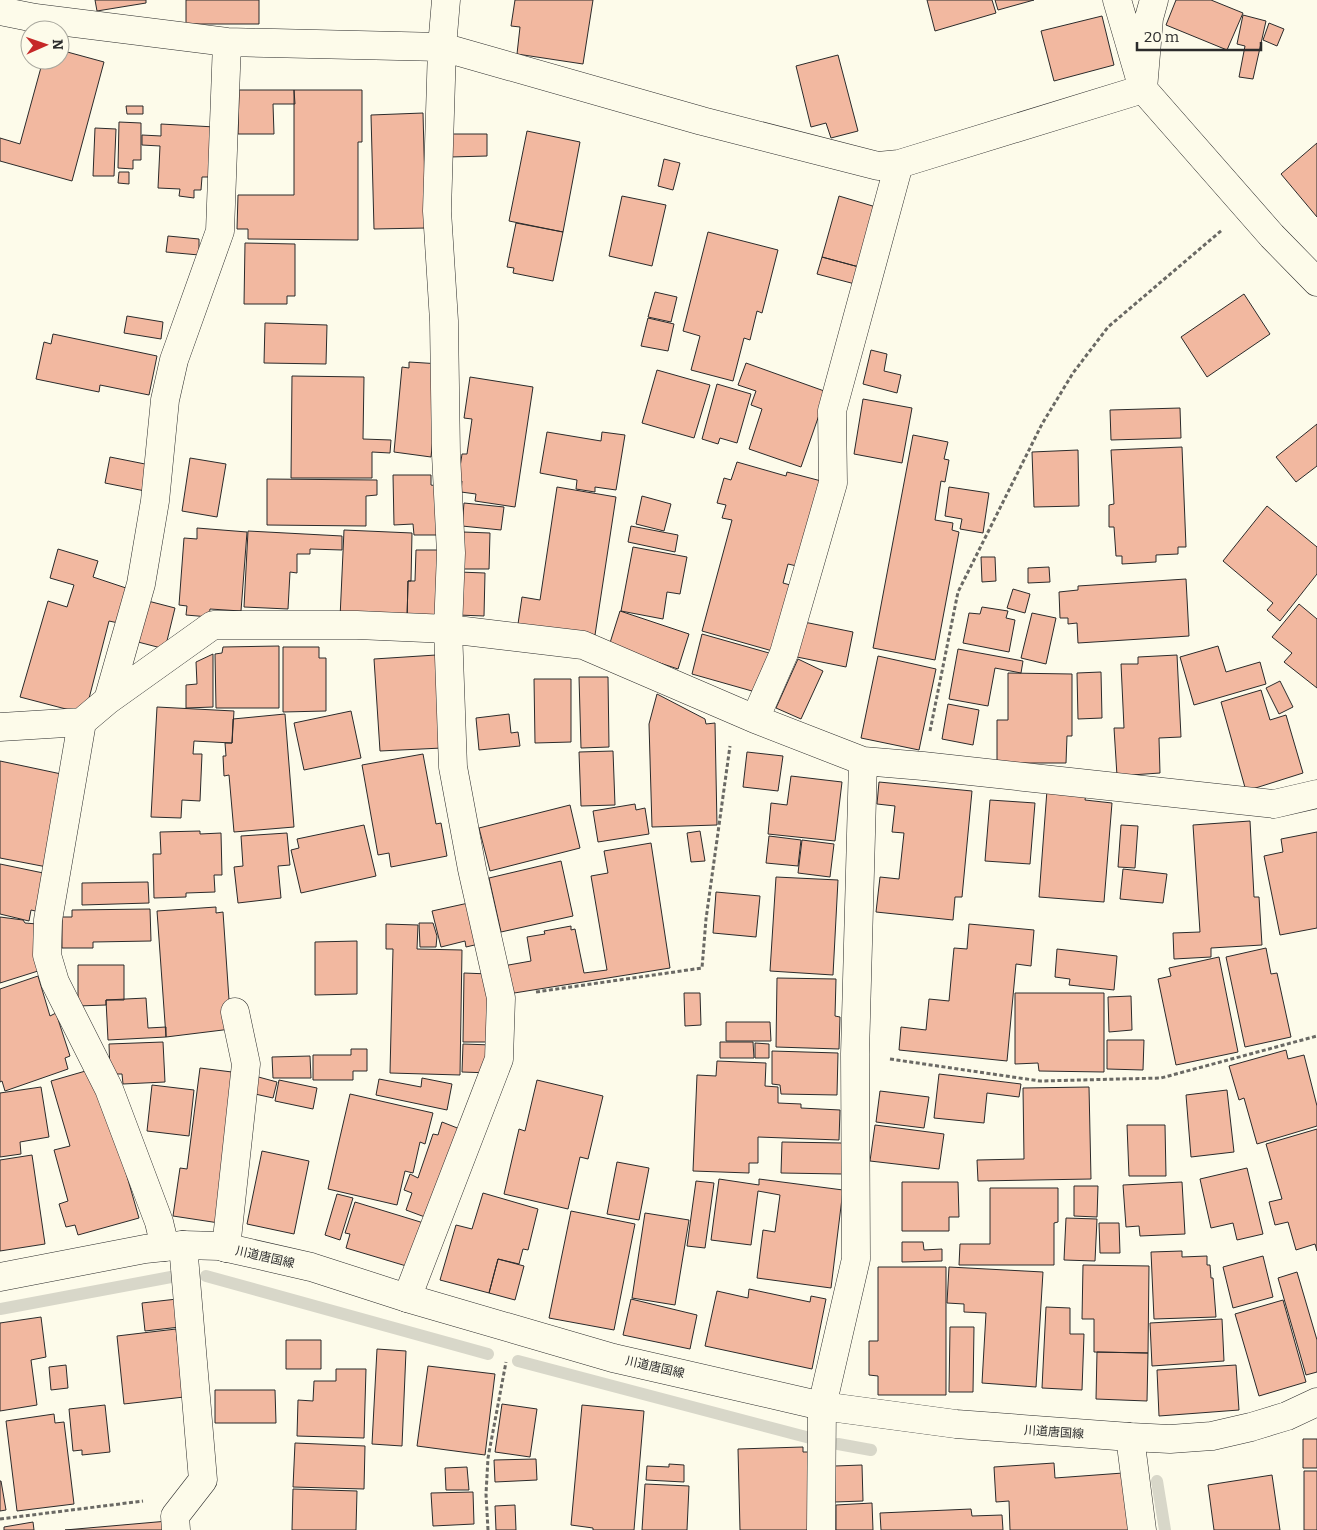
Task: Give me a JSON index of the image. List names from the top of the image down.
{
  "streets": {
    "street": ["川道唐国線"]
  },
  "scale_bar": "20 m",
  "north": "right"
}
